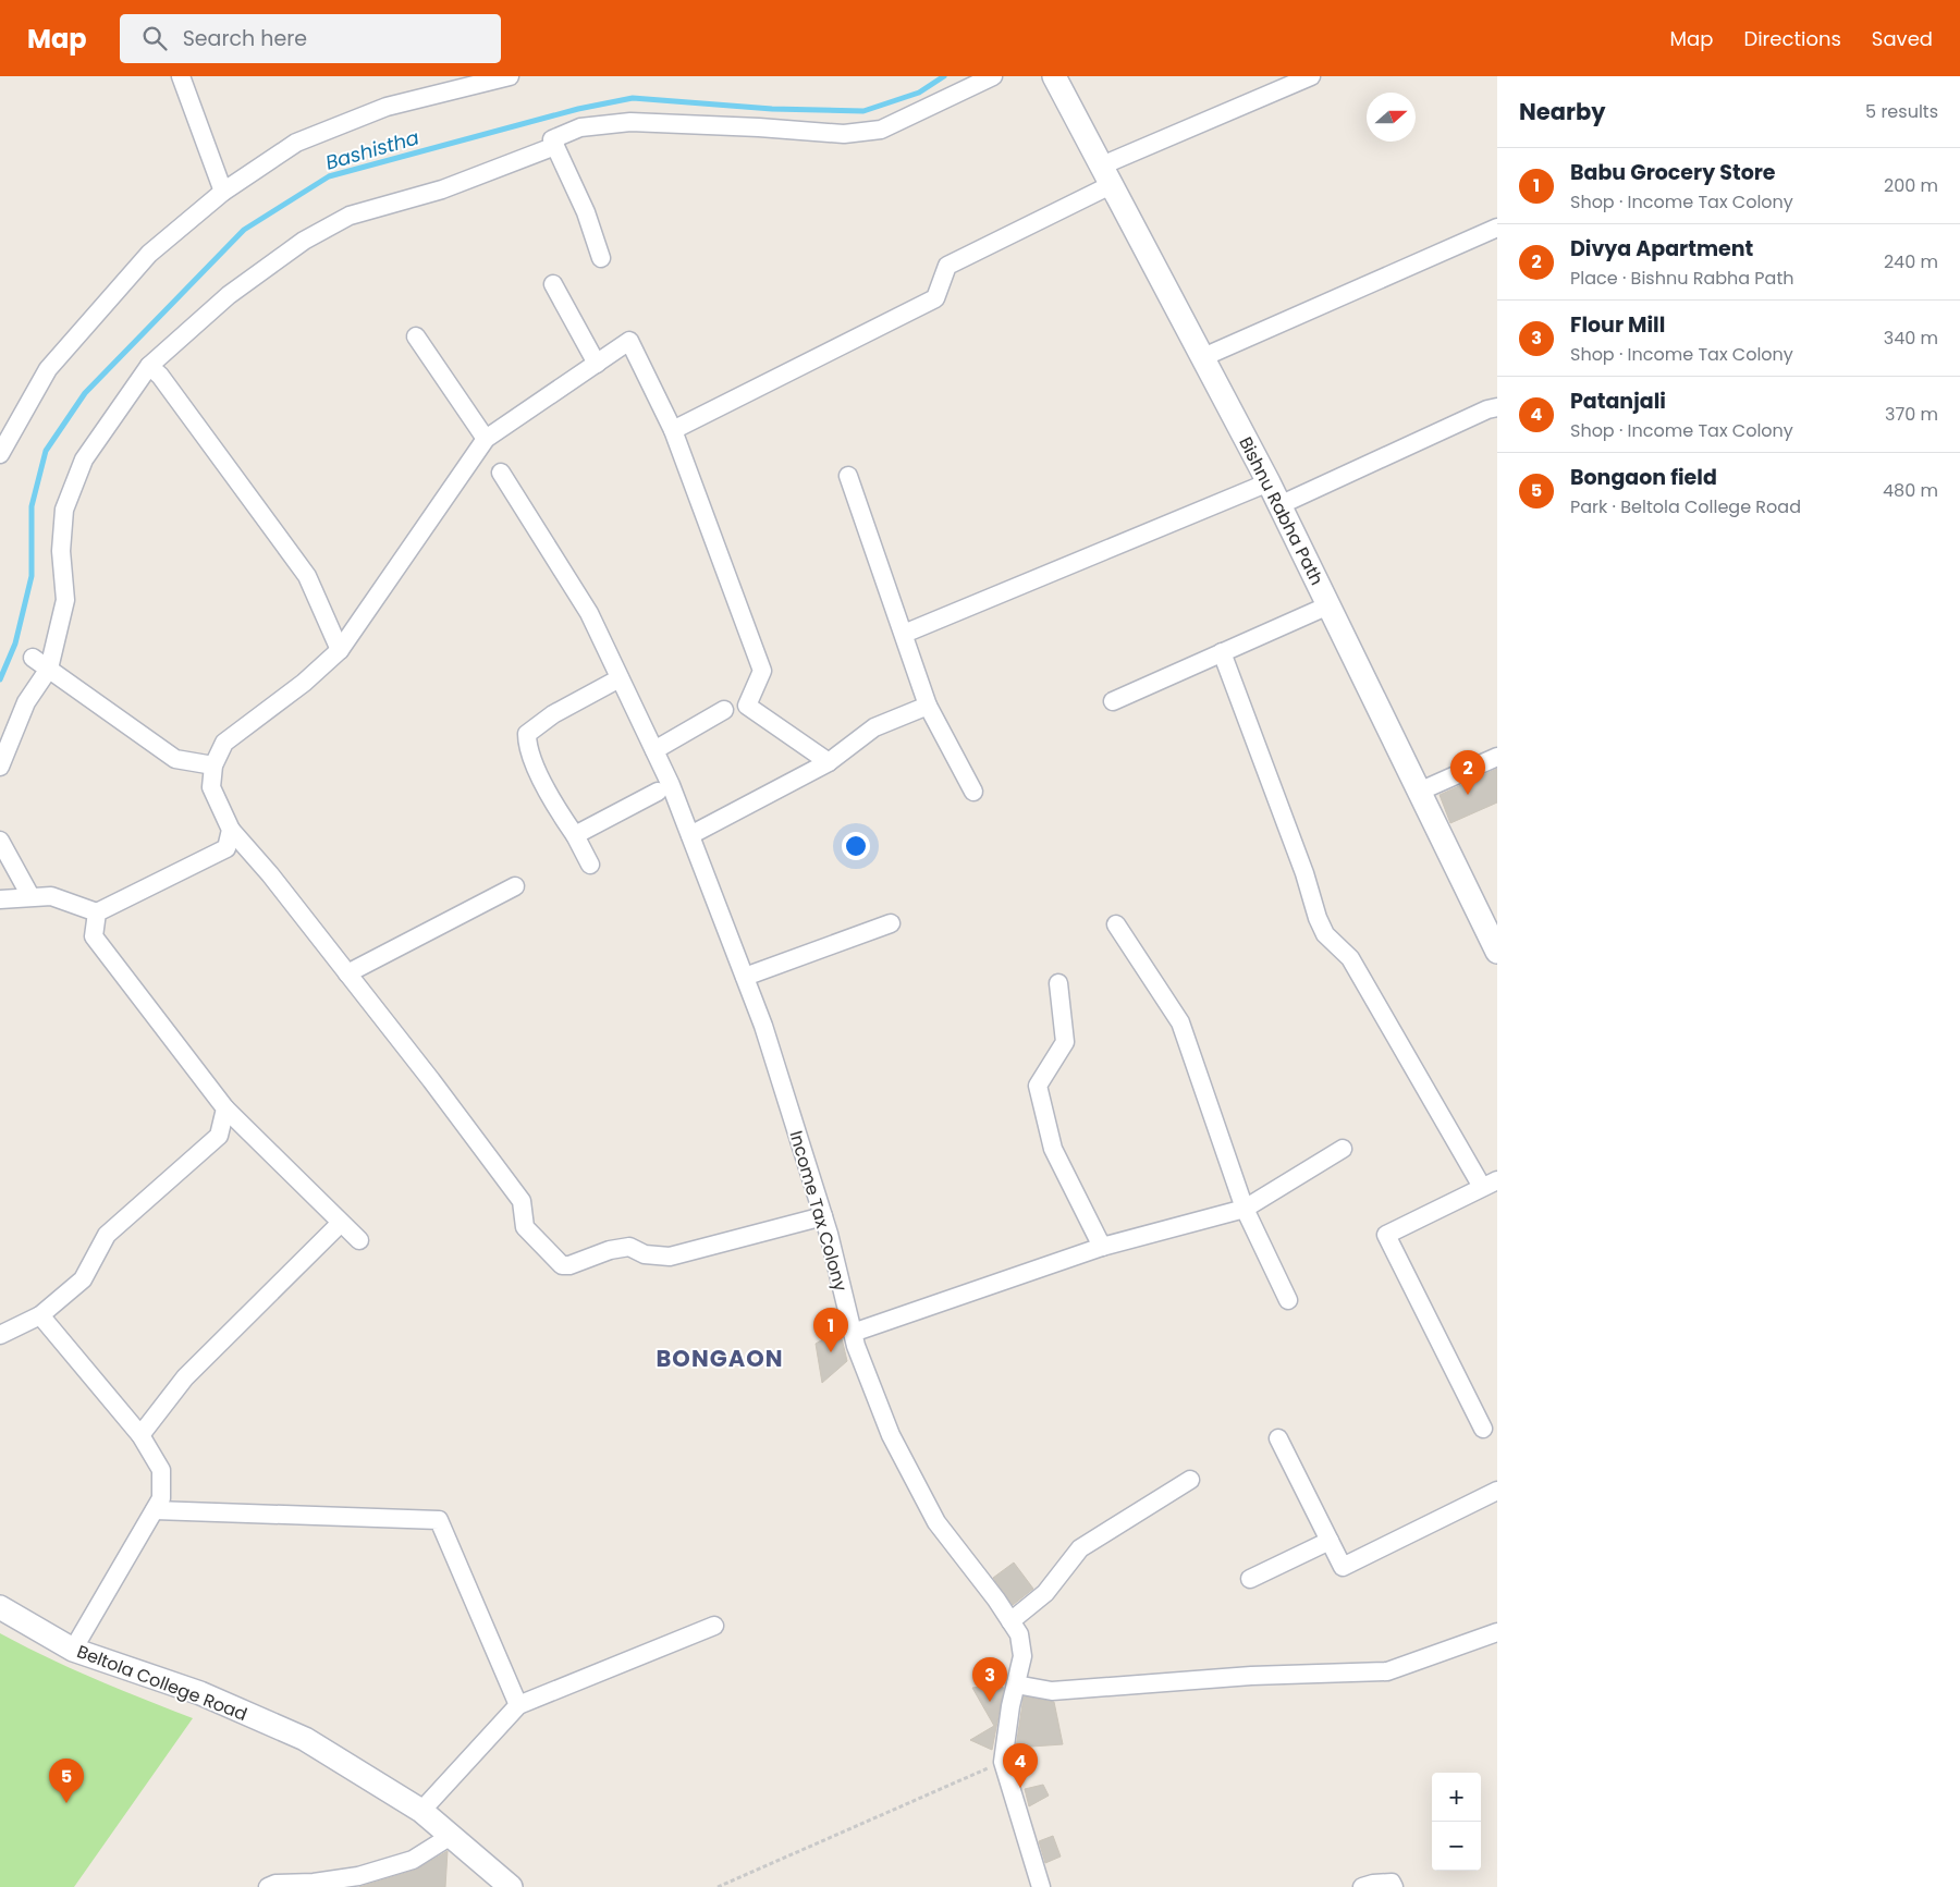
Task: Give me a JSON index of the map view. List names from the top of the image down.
{
  "streets": {
    "street": ["Bishnu Rabha Path", "Income Tax Colony", "Beltola College Road"]
  },
  "districts": ["BONGAON"],
  "water": ["Bashistha"],
  "north": "right",
  "page": {
    "header": "Map",
    "search": "Search here",
    "nav": ["Map", "Directions", "Saved"],
    "heading": ["Nearby", "5 results"],
    "list": [
      {
        "mark": "1",
        "name": "Babu Grocery Store",
        "note": "Shop · Income Tax Colony",
        "value": "200 m"
      },
      {
        "mark": "2",
        "name": "Divya Apartment",
        "note": "Place · Bishnu Rabha Path",
        "value": "240 m"
      },
      {
        "mark": "3",
        "name": "Flour Mill",
        "note": "Shop · Income Tax Colony",
        "value": "340 m"
      },
      {
        "mark": "4",
        "name": "Patanjali",
        "note": "Shop · Income Tax Colony",
        "value": "370 m"
      },
      {
        "mark": "5",
        "name": "Bongaon field",
        "note": "Park · Beltola College Road",
        "value": "480 m"
      }
    ],
    "pins": [
      "2",
      "1",
      "3",
      "4",
      "5"
    ],
    "map_buttons": ["+", "−"]
  }
}
